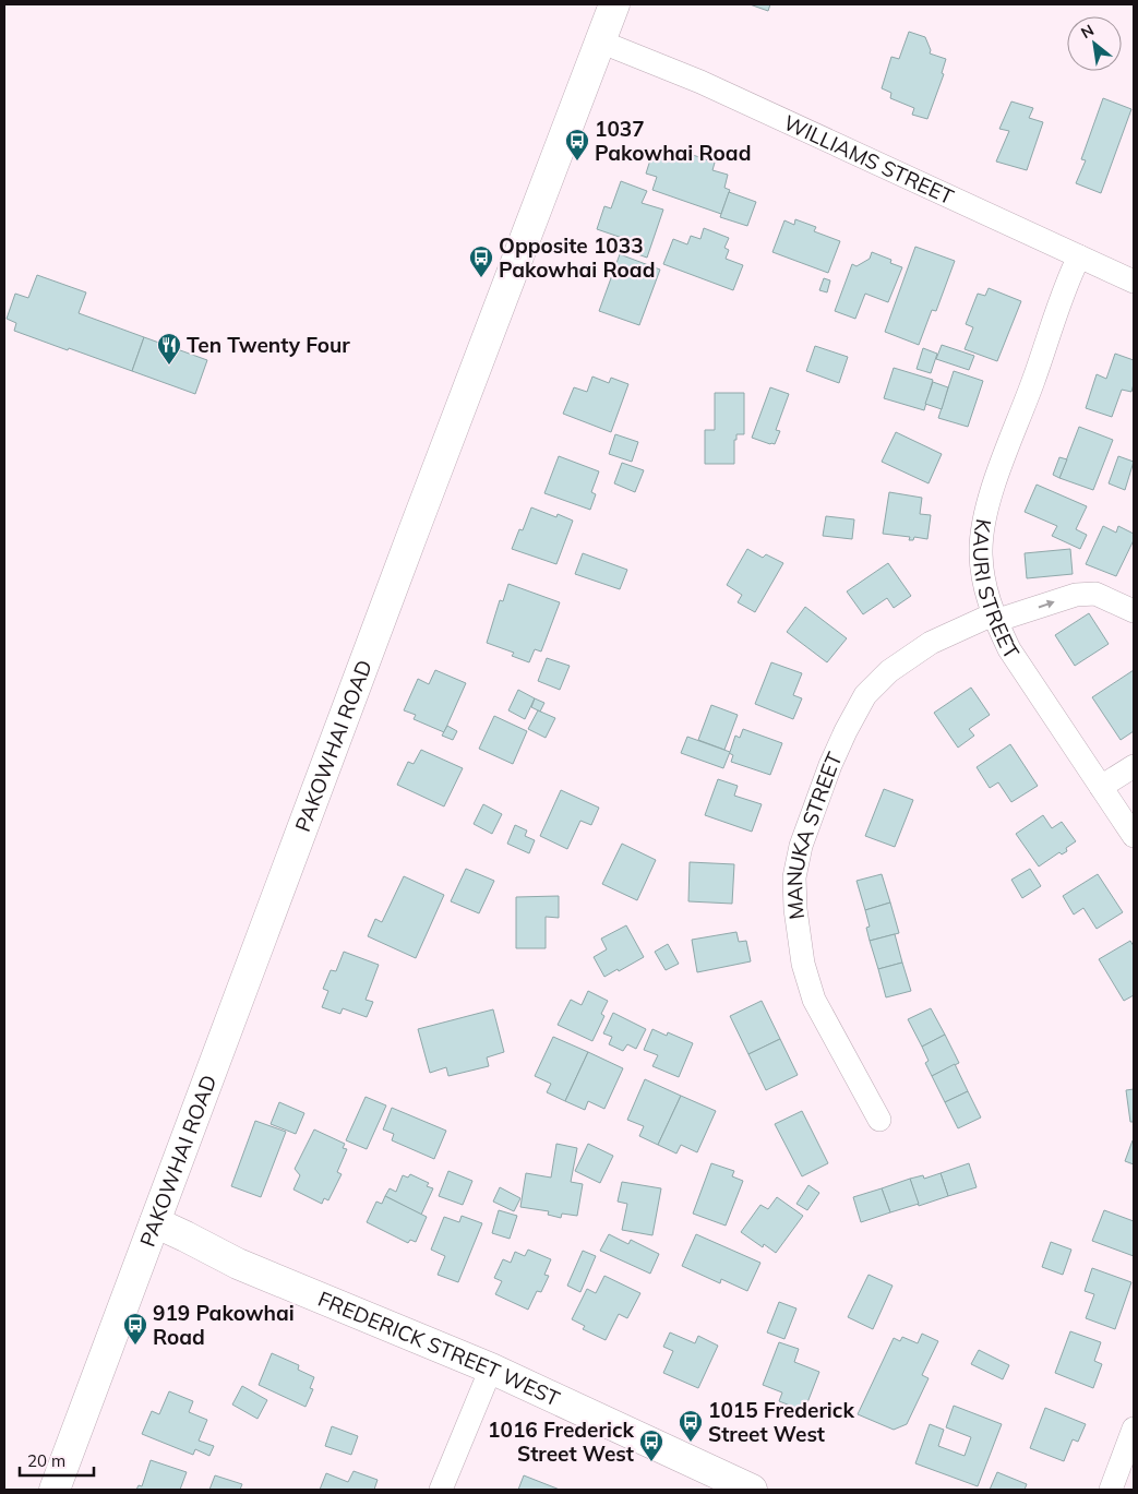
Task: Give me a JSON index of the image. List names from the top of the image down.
{
  "streets": {
    "main road": ["PAKOWHAI ROAD", "FREDERICK STREET WEST"],
    "street": ["WILLIAMS STREET", "KAURI STREET", "MANUKA STREET"]
  },
  "crossings": [
    ["WILLIAMS STREET", "KAURI STREET"],
    ["WILLIAMS STREET", "PAKOWHAI ROAD"],
    ["KAURI STREET", "MANUKA STREET"],
    ["PAKOWHAI ROAD", "FREDERICK STREET WEST"]
  ],
  "places": {
    "bus stop": [
      "1037 Pakowhai Road",
      "Opposite 1033 Pakowhai Road",
      "919 Pakowhai Road",
      "1015 Frederick Street West",
      "1016 Frederick Street West"
    ],
    "restaurant": ["Ten Twenty Four"]
  },
  "scale_bar": "20 m",
  "north": "top left"
}
